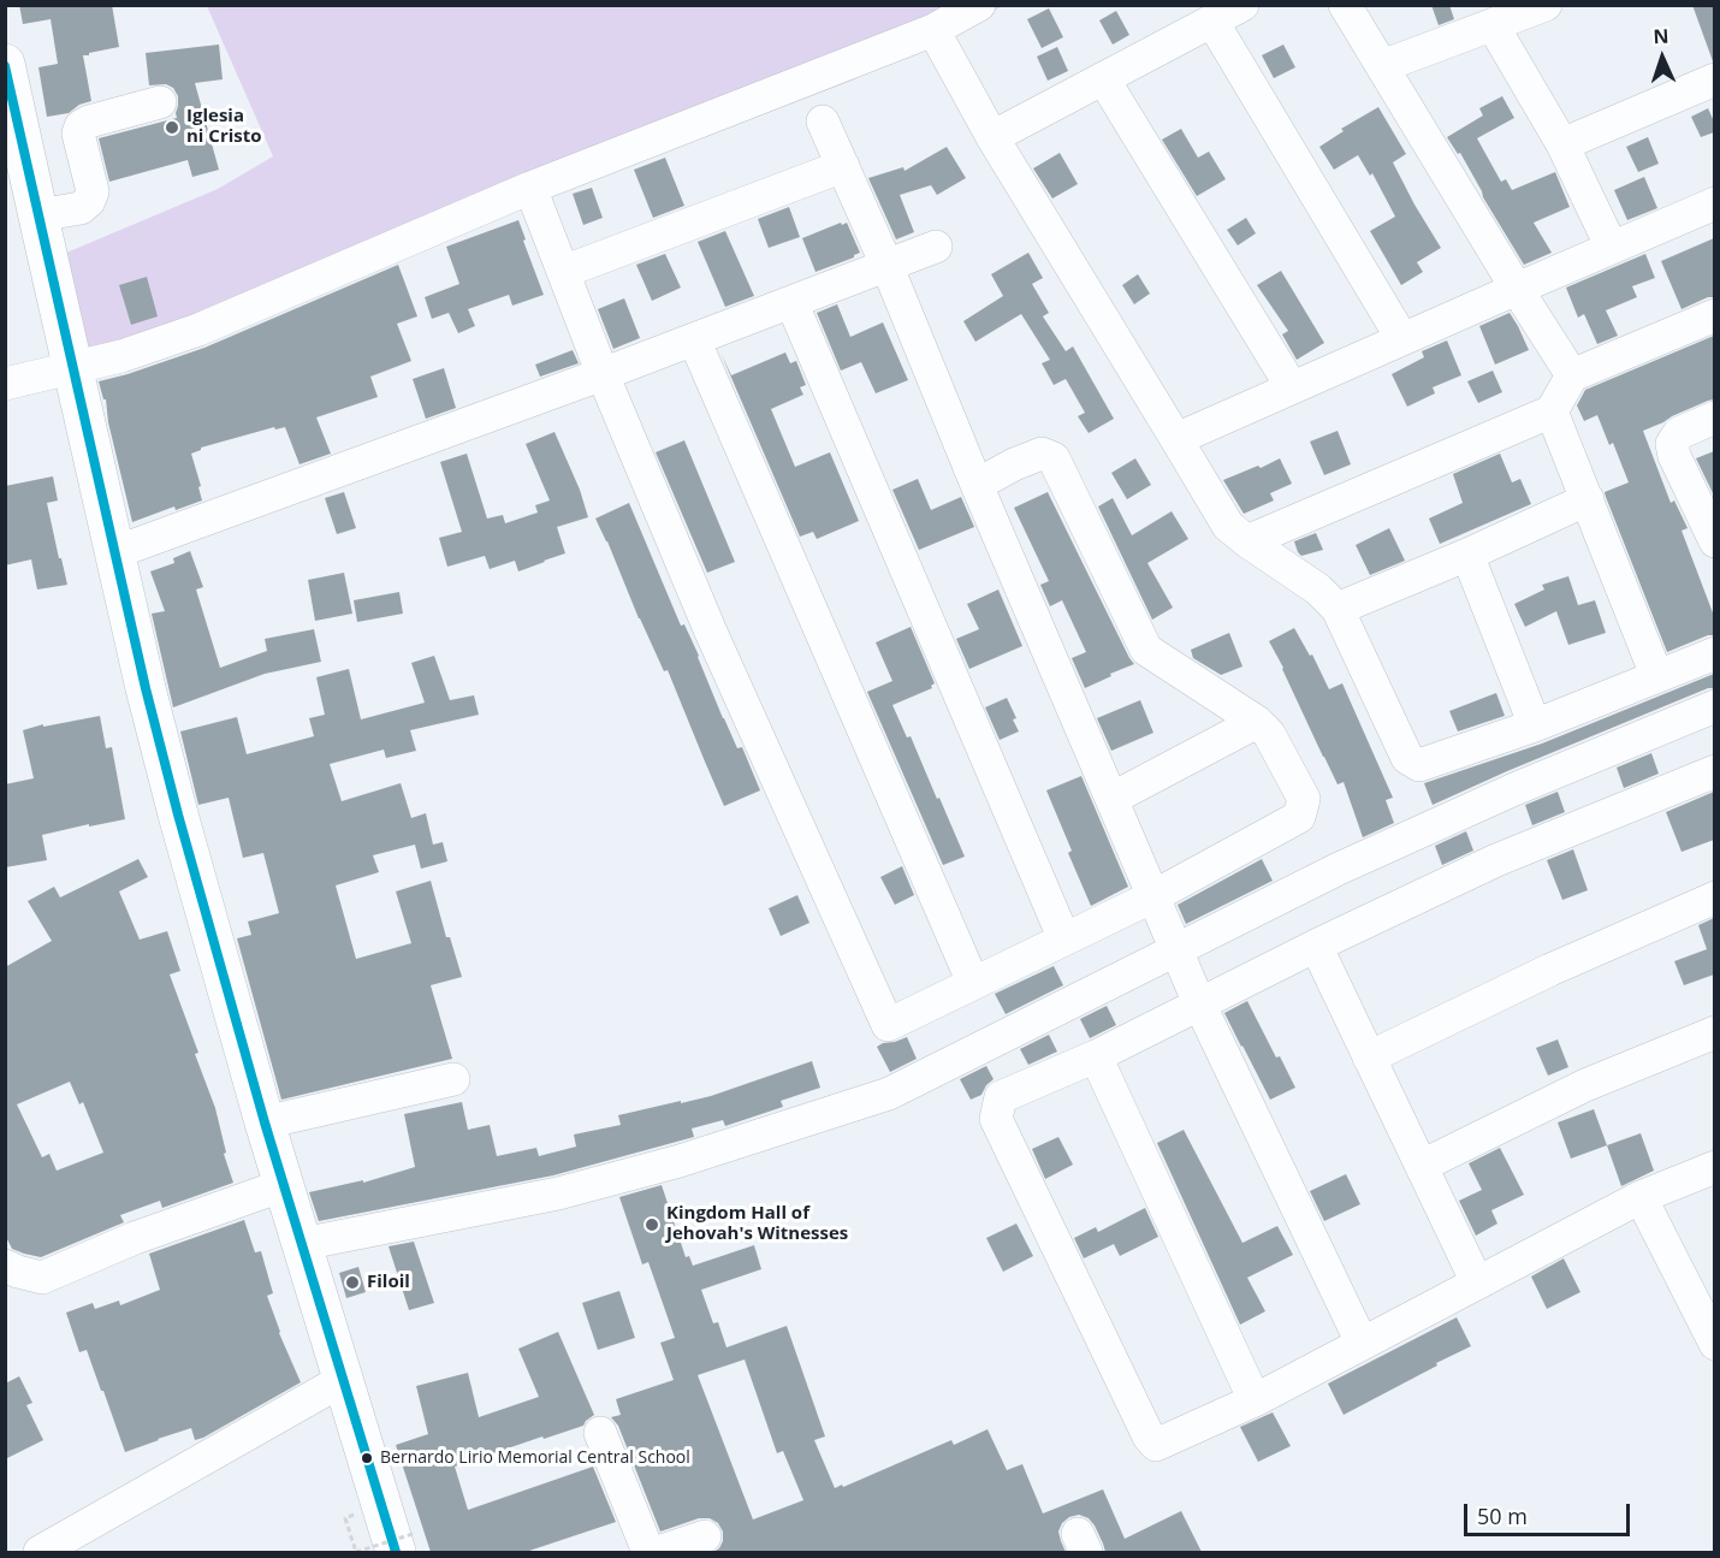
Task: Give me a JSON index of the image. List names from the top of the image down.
{
  "places": [
    "Iglesia ni Cristo",
    "Kingdom Hall of Jehovah's Witnesses",
    "Filoil",
    "Bernardo Lirio Memorial Central School"
  ],
  "scale_bar": "50 m",
  "north": "top"
}
